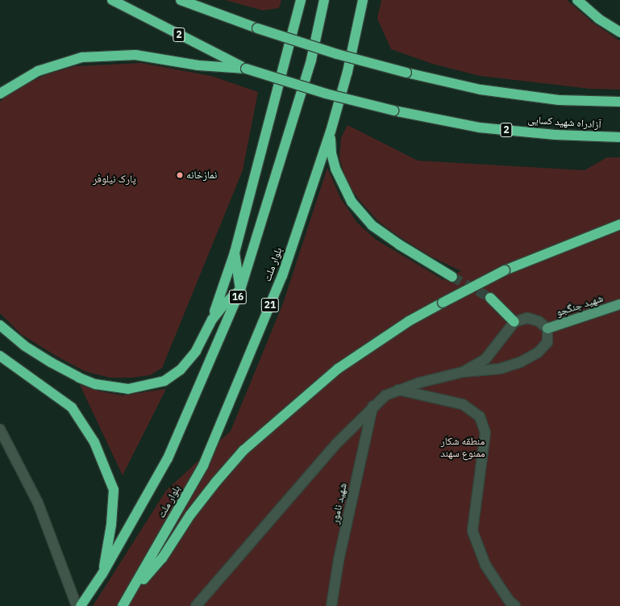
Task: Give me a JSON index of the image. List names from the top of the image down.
{
  "streets": {
    "highway": [
      "2",
      "آزادراه شهید کسایی",
      "بلوار ملت",
      "16",
      "21"
    ],
    "main road": ["شهید جنگجو"],
    "street": ["شهید نامور"]
  },
  "crossings": [
    ["2", "آزادراه شهید کسایی"]
  ],
  "parks": ["پارک نیلوفر", "منطقه شکار ممنوع سهند"],
  "places": ["نمازخانه"]
}
